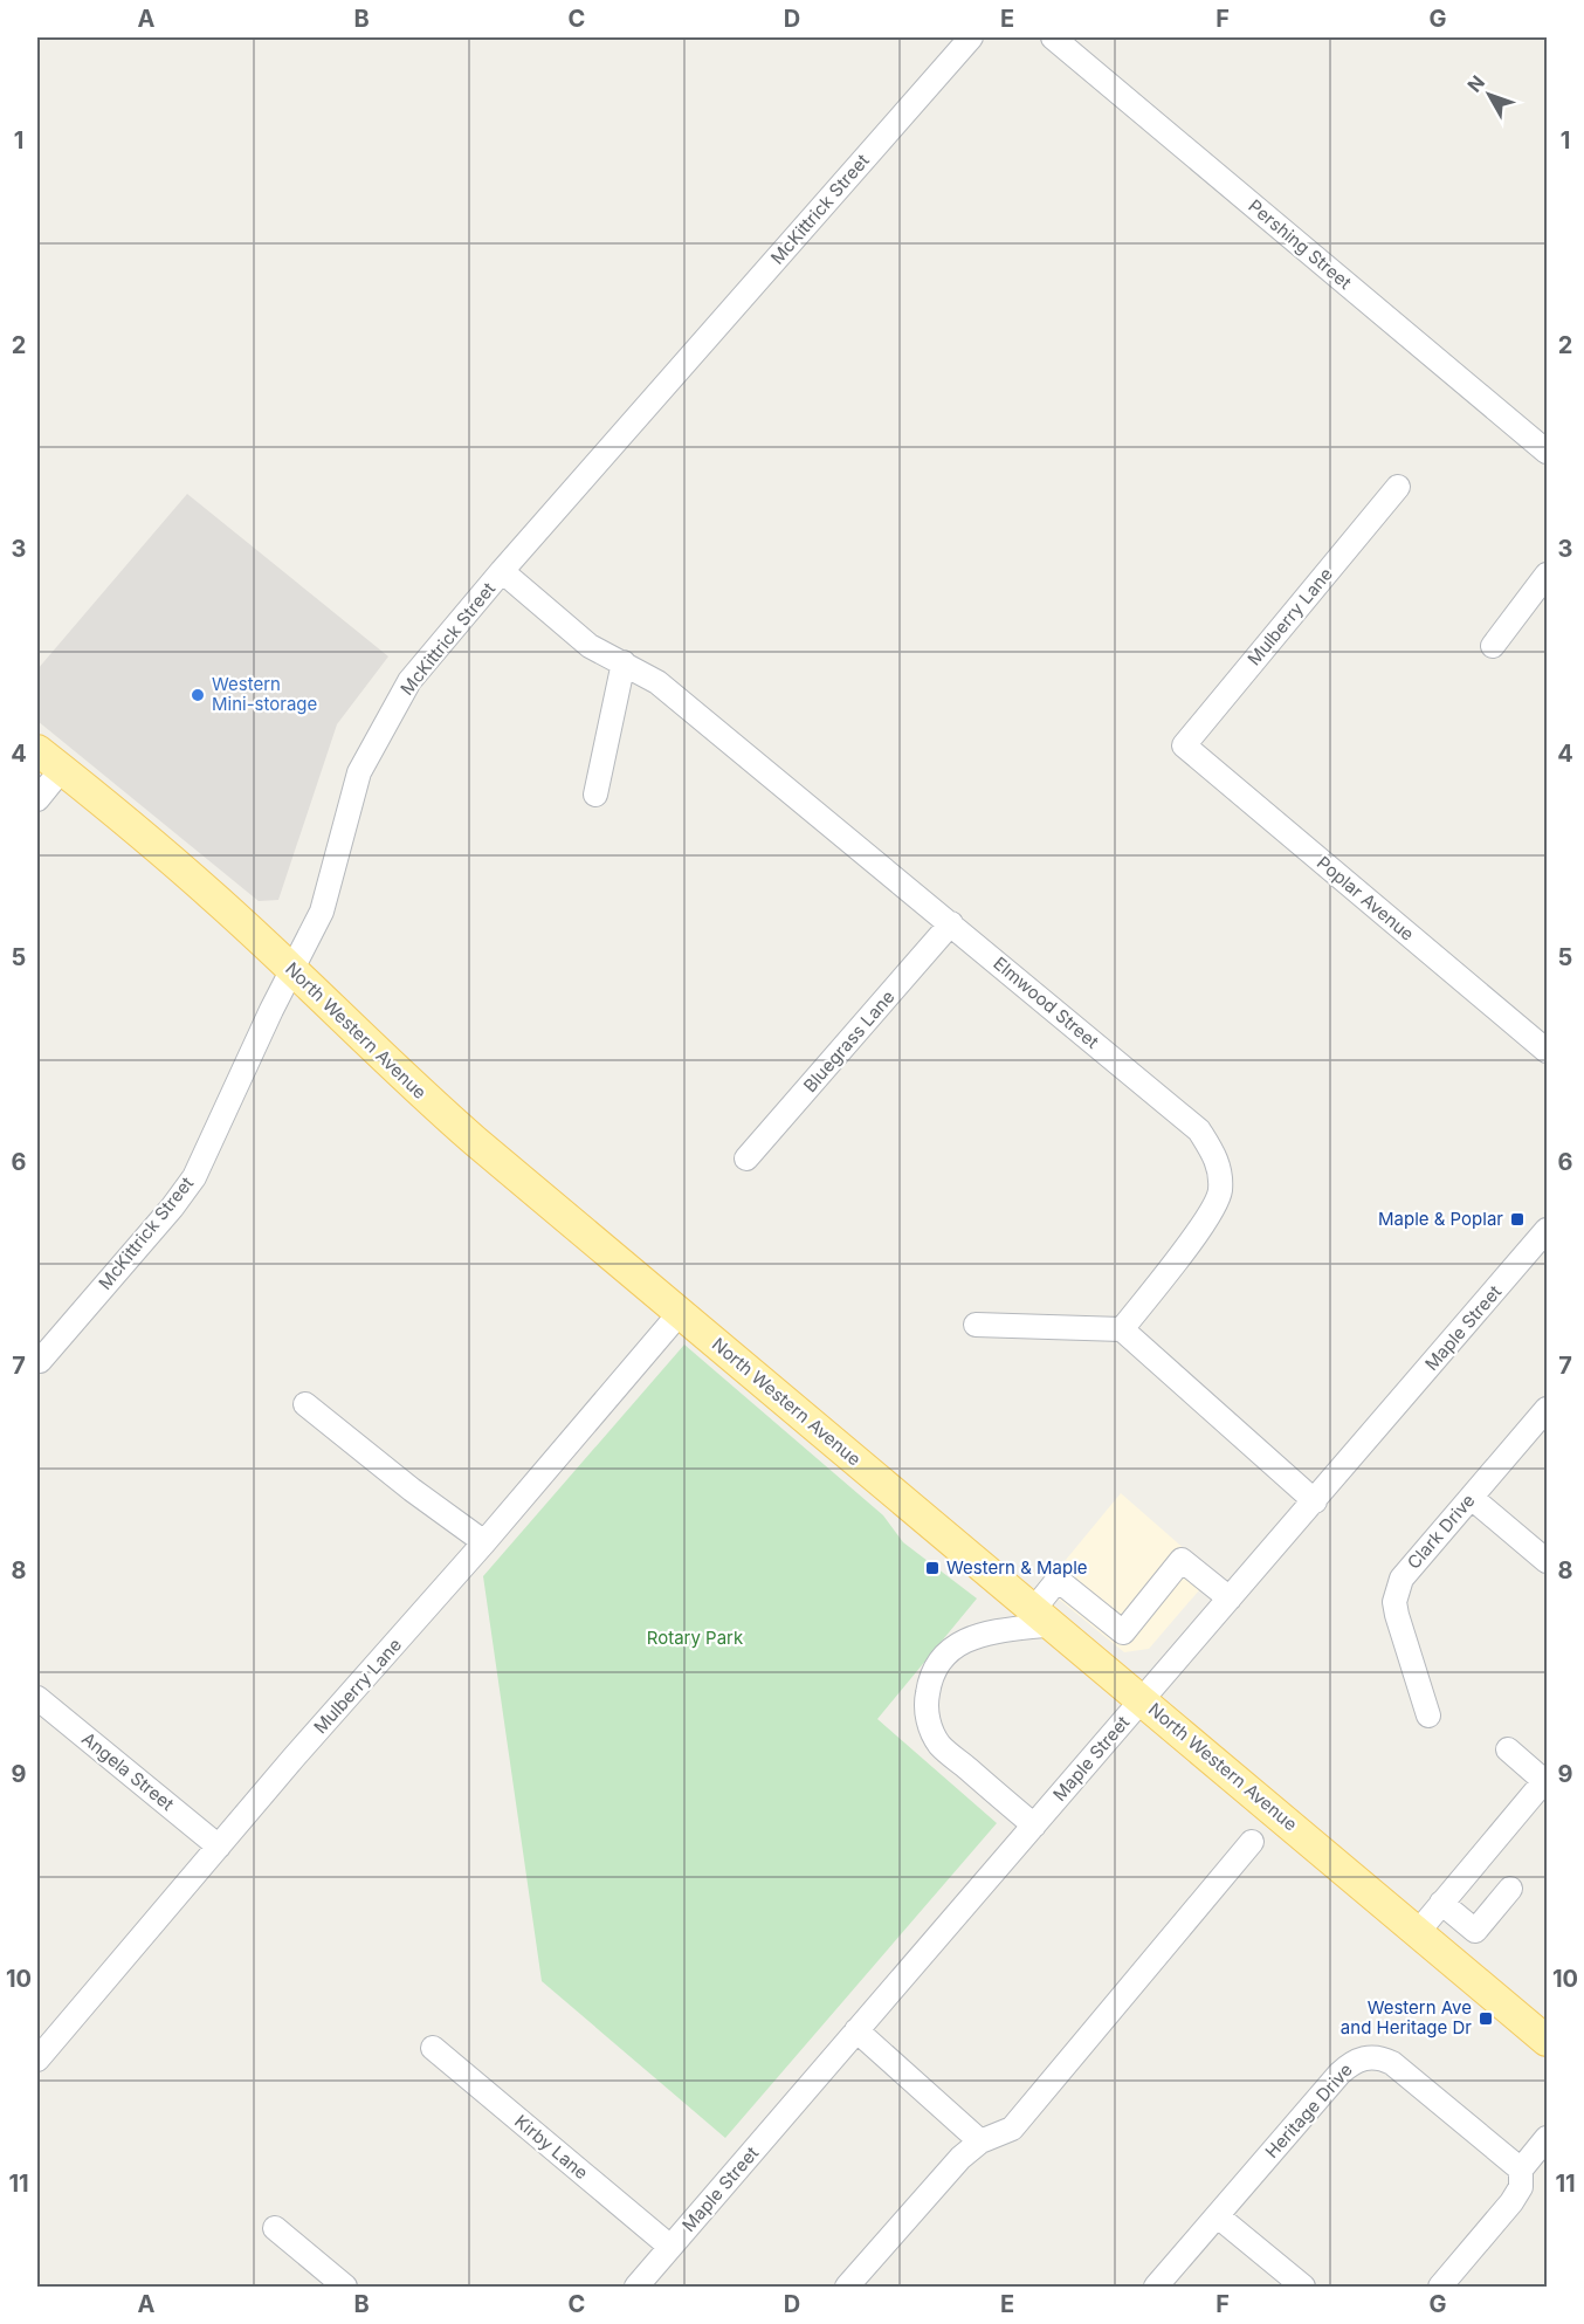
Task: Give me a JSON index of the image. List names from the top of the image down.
{
  "streets": {
    "main road": ["North Western Avenue"],
    "street": [
      "McKittrick Street",
      "Pershing Street",
      "Mulberry Lane",
      "Poplar Avenue",
      "Elmwood Street",
      "Bluegrass Lane",
      "Maple Street",
      "Clark Drive",
      "Angela Street",
      "Heritage Drive",
      "Kirby Lane"
    ]
  },
  "crossings": [
    ["McKittrick Street", "Elmwood Street"],
    ["McKittrick Street", "North Western Avenue"],
    ["Mulberry Lane", "Poplar Avenue"],
    ["Mulberry Lane", "North Western Avenue"],
    ["Mulberry Lane", "Angela Street"],
    ["Elmwood Street", "Bluegrass Lane"],
    ["North Western Avenue", "Maple Street"],
    ["Maple Street", "Kirby Lane"]
  ],
  "parks": ["Rotary Park"],
  "places": {
    "other": ["Western Mini-storage"],
    "transit": ["Maple & Poplar", "Western & Maple", "Western Ave and Heritage Dr"]
  },
  "north": "top left",
  "grid": {
    "columns": [
      "A",
      "B",
      "C",
      "D",
      "E",
      "F",
      "G"
    ],
    "rows": [
      "1",
      "2",
      "3",
      "4",
      "5",
      "6",
      "7",
      "8",
      "9",
      "10",
      "11"
    ]
  }
}
